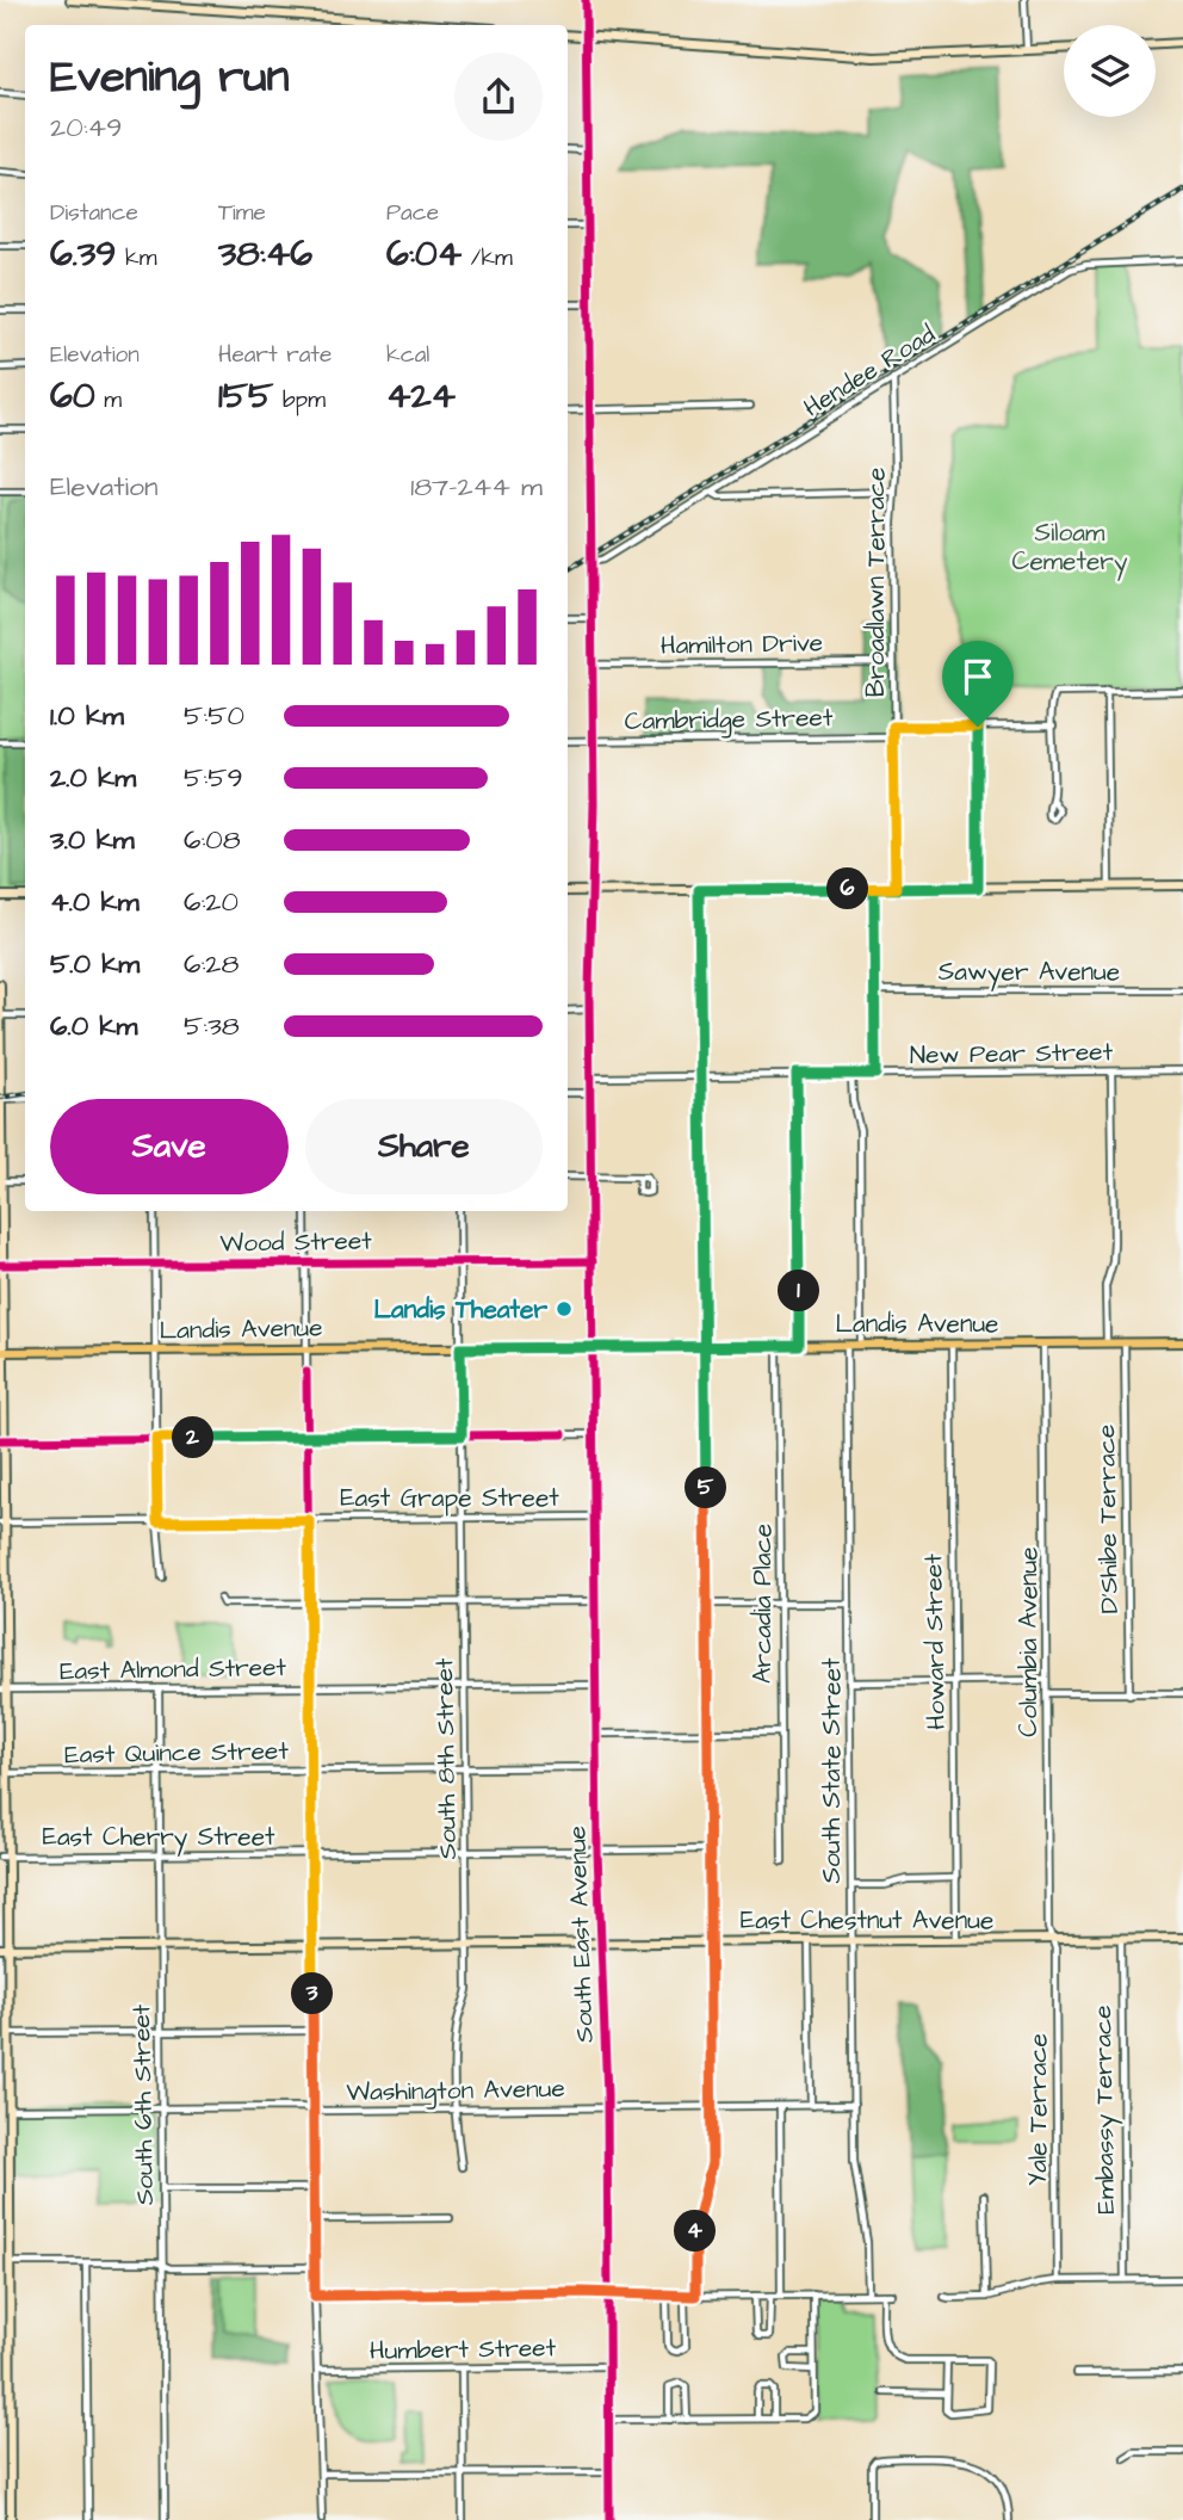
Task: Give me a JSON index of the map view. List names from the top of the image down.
{
  "streets": {
    "main road": ["Landis Avenue", "East Chestnut Avenue"],
    "street": [
      "Hendee Road",
      "Broadlawn Terrace",
      "Hamilton Drive",
      "Cambridge Street",
      "Sawyer Avenue",
      "New Pear Street",
      "Wood Street",
      "East Grape Street",
      "D'Shibe Terrace",
      "Arcadia Place",
      "Howard Street",
      "Columbia Avenue",
      "East Almond Street",
      "East Quince Street",
      "South 8th Street",
      "South State Street",
      "East Cherry Street",
      "South East Avenue",
      "Washington Avenue",
      "South 6th Street",
      "Yale Terrace",
      "Embassy Terrace",
      "Humbert Street"
    ]
  },
  "crossings": [
    ["Hendee Road", "Broadlawn Terrace"],
    ["Hendee Road", "South East Avenue"],
    ["Broadlawn Terrace", "Hamilton Drive"],
    ["Broadlawn Terrace", "Cambridge Street"],
    ["Hamilton Drive", "South East Avenue"],
    ["Cambridge Street", "South East Avenue"],
    ["New Pear Street", "South East Avenue"],
    ["Wood Street", "South 8th Street"],
    ["Wood Street", "South East Avenue"],
    ["Landis Avenue", "D'Shibe Terrace"],
    ["Landis Avenue", "Arcadia Place"],
    ["Landis Avenue", "Howard Street"],
    ["Landis Avenue", "Columbia Avenue"],
    ["Landis Avenue", "South 8th Street"],
    ["Landis Avenue", "South State Street"],
    ["Landis Avenue", "South East Avenue"],
    ["East Grape Street", "South 8th Street"],
    ["East Grape Street", "South East Avenue"],
    ["Howard Street", "East Chestnut Avenue"],
    ["Columbia Avenue", "East Chestnut Avenue"],
    ["Columbia Avenue", "Yale Terrace"],
    ["East Almond Street", "South 8th Street"],
    ["East Almond Street", "South East Avenue"],
    ["East Almond Street", "South 6th Street"],
    ["East Quince Street", "South 8th Street"],
    ["East Quince Street", "South East Avenue"],
    ["East Quince Street", "South 6th Street"],
    ["South 8th Street", "East Cherry Street"],
    ["South 8th Street", "East Chestnut Avenue"],
    ["South 8th Street", "Washington Avenue"],
    ["South State Street", "East Chestnut Avenue"],
    ["South State Street", "Washington Avenue"],
    ["East Cherry Street", "South East Avenue"],
    ["East Cherry Street", "South 6th Street"],
    ["East Chestnut Avenue", "South East Avenue"],
    ["East Chestnut Avenue", "South 6th Street"],
    ["East Chestnut Avenue", "Yale Terrace"],
    ["East Chestnut Avenue", "Embassy Terrace"],
    ["South East Avenue", "Washington Avenue"],
    ["South East Avenue", "Humbert Street"],
    ["Washington Avenue", "South 6th Street"]
  ],
  "parks": ["Siloam Cemetery"],
  "places": ["Landis Theater"],
  "page": {
    "heading": ["Evening run", "20:49"],
    "stats": [
      ["Distance", "6.39 km"],
      ["Time", "38:46"],
      ["Pace", "6:04 /km"],
      ["Elevation", "60 m"],
      ["Heart rate", "155 bpm"],
      ["kcal", "424"]
    ],
    "chart": ["Elevation", "187–244 m"],
    "list": [
      {
        "name": "1.0 km",
        "note": "5:50"
      },
      {
        "name": "2.0 km",
        "note": "5:59"
      },
      {
        "name": "3.0 km",
        "note": "6:08"
      },
      {
        "name": "4.0 km",
        "note": "6:20"
      },
      {
        "name": "5.0 km",
        "note": "6:28"
      },
      {
        "name": "6.0 km",
        "note": "5:38"
      }
    ],
    "pins": [
      "6",
      "1",
      "2",
      "5",
      "3",
      "4"
    ],
    "buttons": ["Save", "Share"]
  }
}
